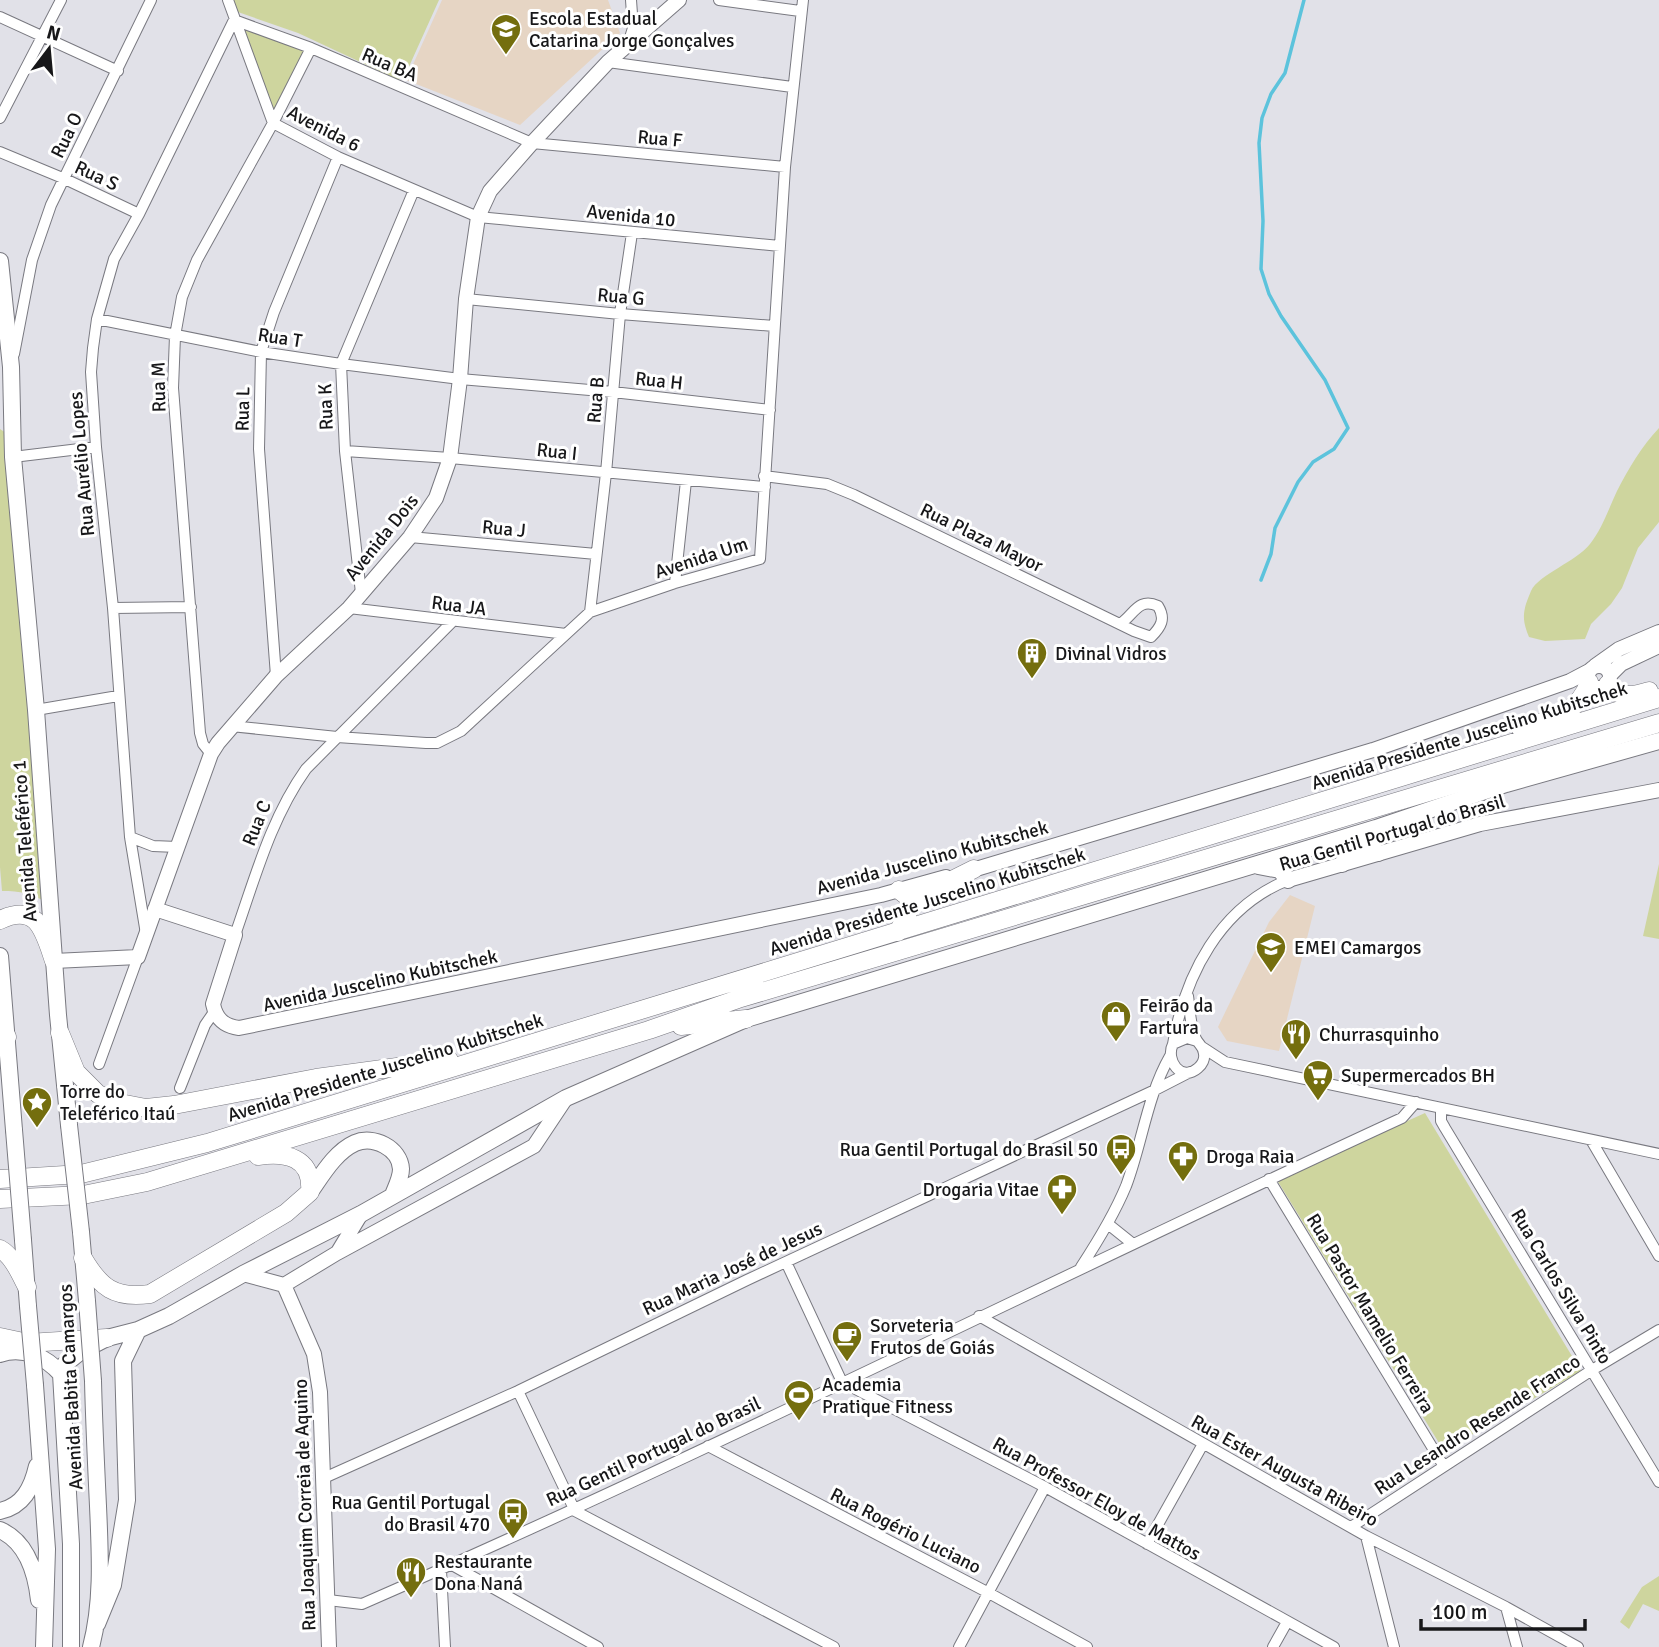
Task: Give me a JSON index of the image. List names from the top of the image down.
{
  "streets": {
    "highway": ["Avenida Presidente Juscelino Kubitschek"],
    "main road": ["Avenida Teleférico 1", "Avenida Babita Camargos"],
    "street": [
      "Rua BA",
      "Avenida 6",
      "Rua O",
      "Rua F",
      "Rua S",
      "Avenida 10",
      "Rua G",
      "Rua T",
      "Rua H",
      "Rua M",
      "Rua B",
      "Rua K",
      "Rua L",
      "Rua I",
      "Rua Aurélio Lopes",
      "Rua J",
      "Avenida Dois",
      "Rua Plaza Mayor",
      "Avenida Um",
      "Rua JA",
      "Rua C",
      "Rua Gentil Portugal do Brasil",
      "Avenida Juscelino Kubitschek",
      "Rua Maria José de Jesus",
      "Rua Carlos Silva Pinto",
      "Rua Pastor Mamelio Ferreira",
      "Rua Lesandro Resende Franco",
      "Rua Ester Augusta Ribeiro",
      "Rua Professor Eloy de Mattos",
      "Rua Joaquim Correia de Aquino",
      "Rua Rogério Luciano"
    ]
  },
  "crossings": [
    ["Rua BA", "Avenida 6"],
    ["Rua BA", "Rua F"],
    ["Rua BA", "Rua M"],
    ["Rua BA", "Rua Aurélio Lopes"],
    ["Rua BA", "Avenida Dois"],
    ["Avenida 6", "Avenida 10"],
    ["Avenida 6", "Rua M"],
    ["Avenida 6", "Rua K"],
    ["Avenida 6", "Rua L"],
    ["Avenida 6", "Rua Aurélio Lopes"],
    ["Avenida 6", "Avenida Dois"],
    ["Rua O", "Rua S"],
    ["Rua O", "Avenida Teleférico 1"],
    ["Rua F", "Avenida Dois"],
    ["Rua F", "Avenida Um"],
    ["Rua S", "Rua Aurélio Lopes"],
    ["Avenida 10", "Rua B"],
    ["Avenida 10", "Avenida Dois"],
    ["Avenida 10", "Avenida Um"],
    ["Rua G", "Rua B"],
    ["Rua G", "Avenida Dois"],
    ["Rua G", "Avenida Um"],
    ["Rua T", "Rua H"],
    ["Rua T", "Rua M"],
    ["Rua T", "Rua K"],
    ["Rua T", "Rua L"],
    ["Rua T", "Rua Aurélio Lopes"],
    ["Rua T", "Avenida Dois"],
    ["Rua H", "Rua B"],
    ["Rua H", "Avenida Dois"],
    ["Rua H", "Avenida Um"],
    ["Rua M", "Avenida Dois"],
    ["Rua B", "Rua I"],
    ["Rua B", "Rua J"],
    ["Rua B", "Avenida Um"],
    ["Rua K", "Rua I"],
    ["Rua K", "Avenida Dois"],
    ["Rua L", "Avenida Dois"],
    ["Rua I", "Avenida Dois"],
    ["Rua I", "Rua Plaza Mayor"],
    ["Rua I", "Avenida Um"],
    ["Rua Aurélio Lopes", "Avenida Dois"],
    ["Rua J", "Avenida Dois"],
    ["Avenida Dois", "Avenida Um"],
    ["Avenida Dois", "Rua JA"],
    ["Rua Plaza Mayor", "Avenida Um"],
    ["Avenida Um", "Rua JA"],
    ["Avenida Um", "Rua C"],
    ["Rua JA", "Rua C"],
    ["Rua C", "Avenida Juscelino Kubitschek"],
    ["Rua Gentil Portugal do Brasil", "Rua Pastor Mamelio Ferreira"],
    ["Rua Gentil Portugal do Brasil", "Rua Ester Augusta Ribeiro"],
    ["Rua Gentil Portugal do Brasil", "Rua Professor Eloy de Mattos"],
    ["Rua Gentil Portugal do Brasil", "Rua Joaquim Correia de Aquino"],
    ["Rua Gentil Portugal do Brasil", "Rua Rogério Luciano"],
    ["Avenida Teleférico 1", "Avenida Babita Camargos"],
    ["Rua Maria José de Jesus", "Rua Joaquim Correia de Aquino"],
    ["Rua Carlos Silva Pinto", "Rua Lesandro Resende Franco"],
    ["Rua Pastor Mamelio Ferreira", "Rua Lesandro Resende Franco"],
    ["Rua Lesandro Resende Franco", "Rua Ester Augusta Ribeiro"]
  ],
  "places": {
    "school or university": ["Escola Estadual Catarina Jorge Gonçalves", "EMEI Camargos"],
    "building": ["Divinal Vidros"],
    "shop": ["Feirão da Fartura"],
    "restaurant": ["Churrasquinho", "Restaurante Dona Naná"],
    "supermarket": ["Supermercados BH"],
    "place": ["Torre do Teleférico Itaú"],
    "bus stop": ["Rua Gentil Portugal do Brasil 50", "Rua Gentil Portugal do Brasil 470"],
    "pharmacy": ["Droga Raia", "Drogaria Vitae"],
    "cafe": ["Sorveteria Frutos de Goiás"],
    "sports": ["Academia Pratique Fitness"]
  },
  "scale_bar": "100 m",
  "north": "top"
}
